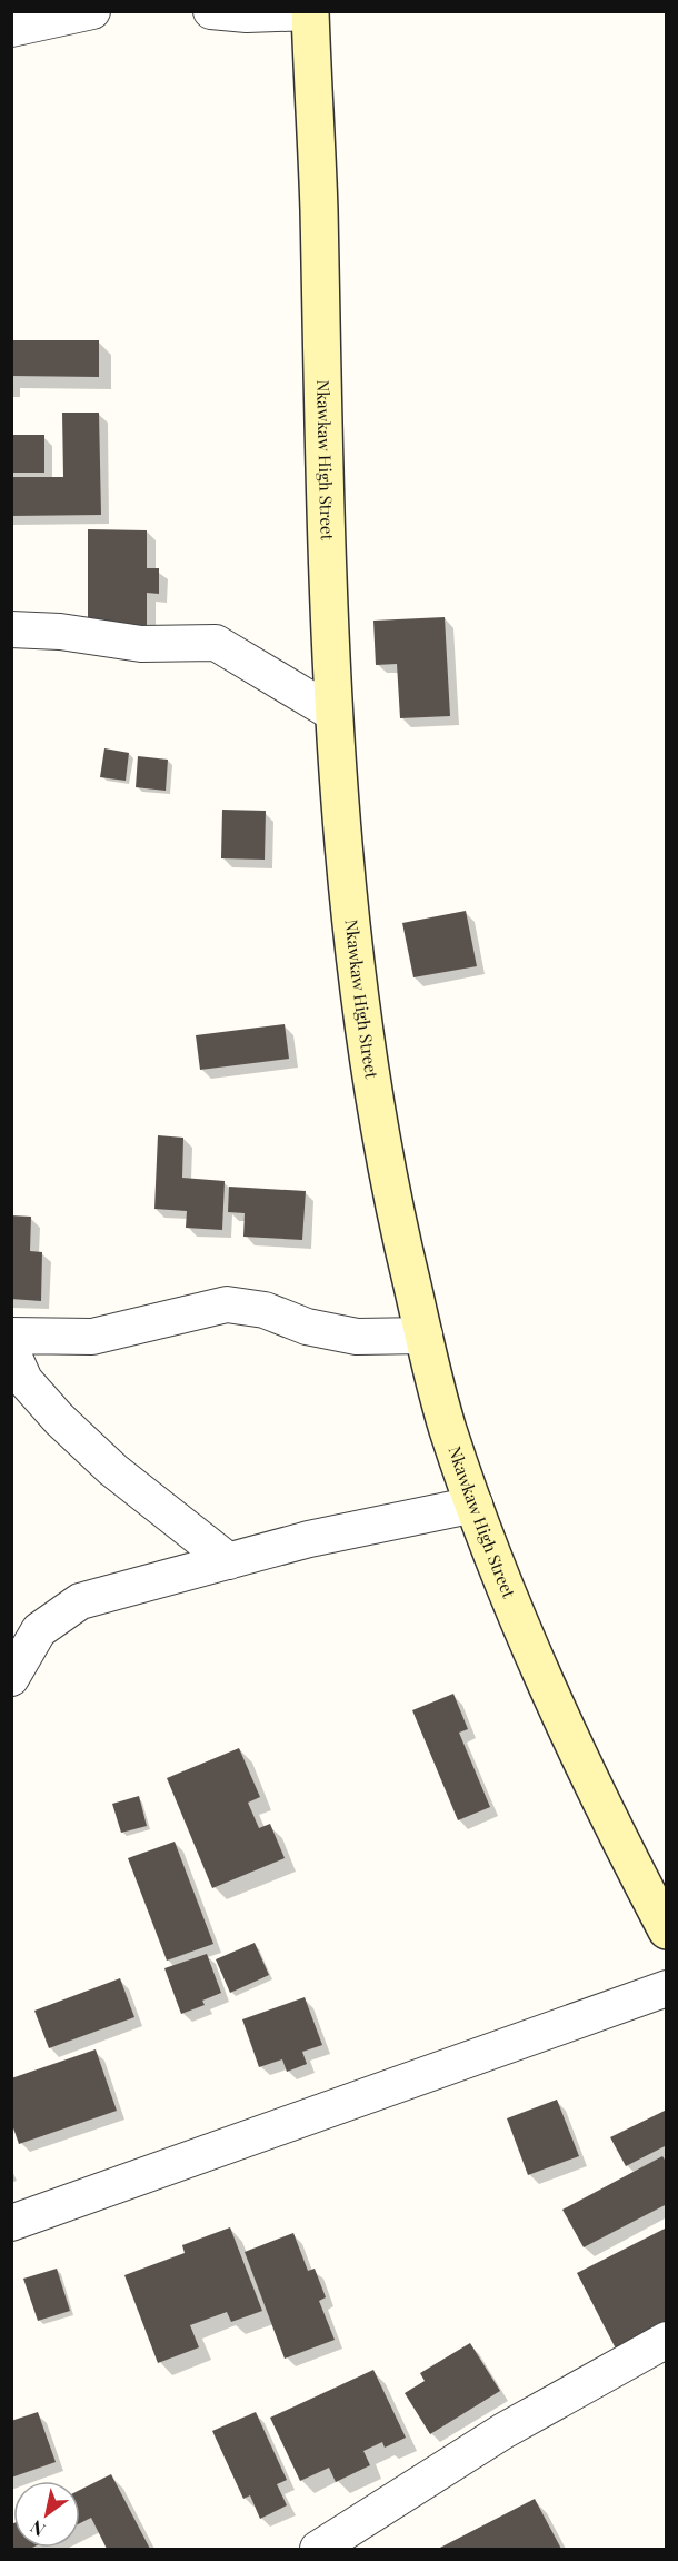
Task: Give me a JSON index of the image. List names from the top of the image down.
{
  "streets": {
    "main road": ["Nkawkaw High Street"]
  },
  "north": "bottom left"
}
